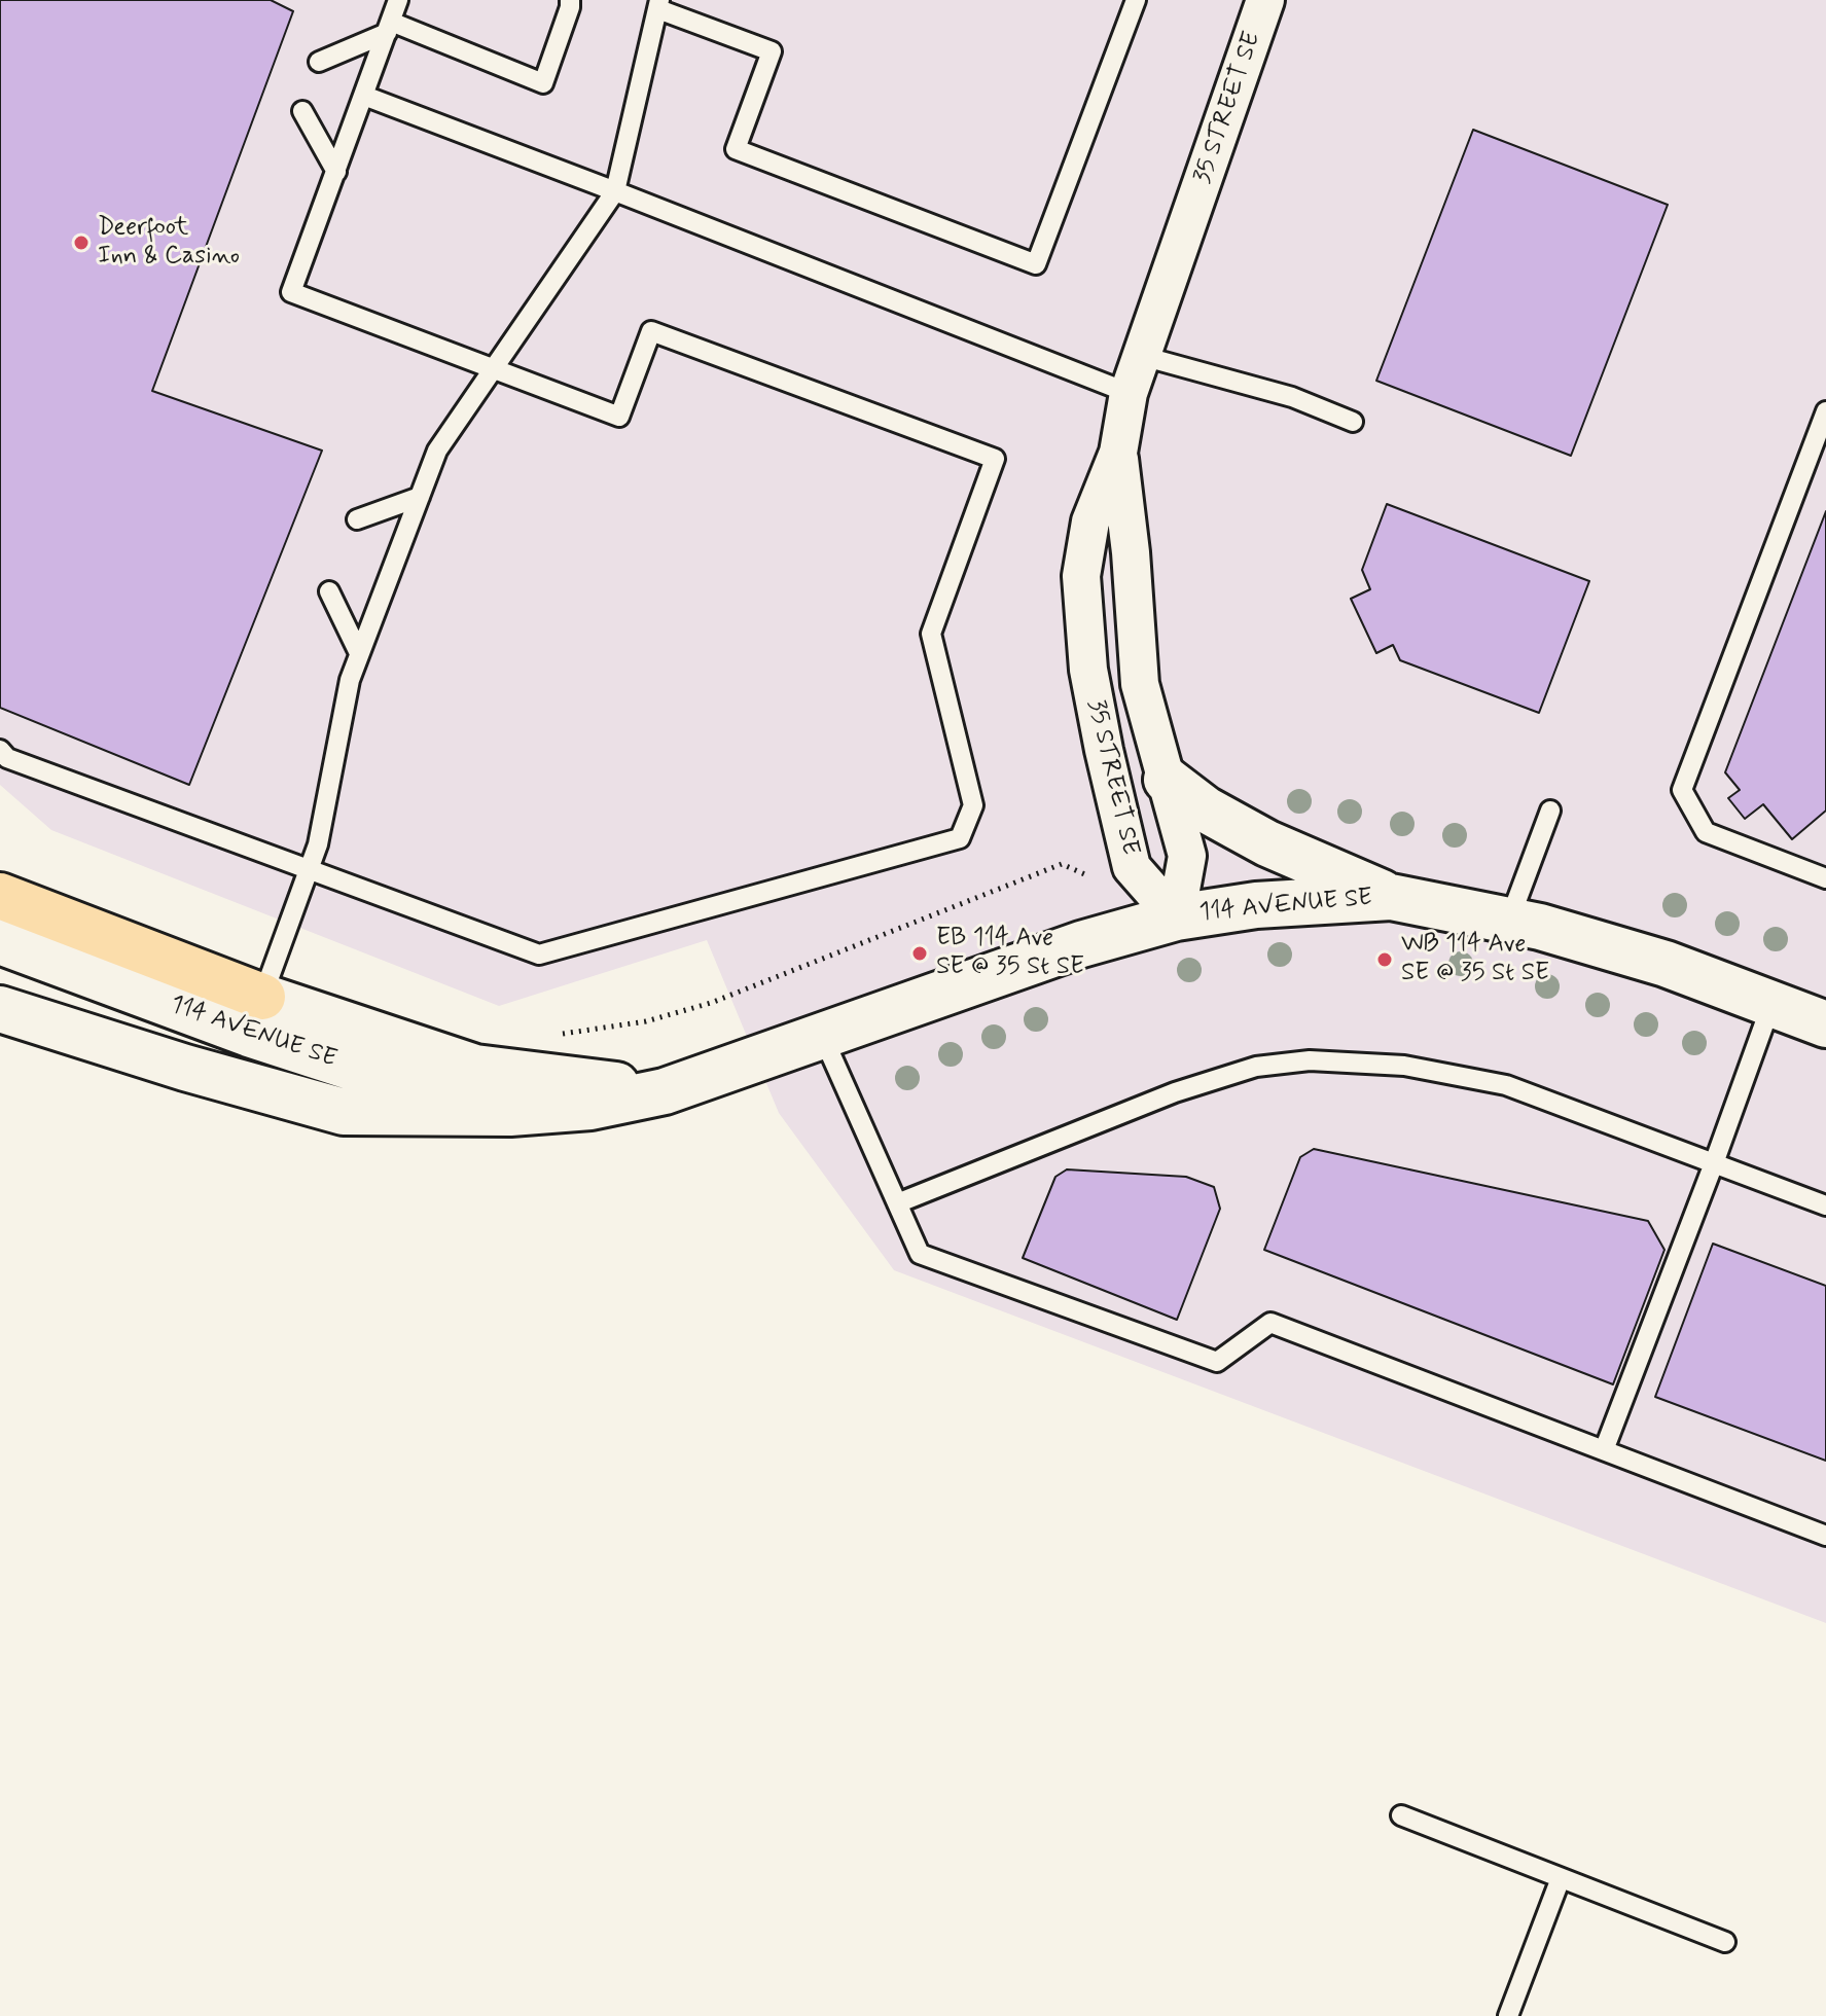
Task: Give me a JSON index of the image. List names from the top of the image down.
{
  "streets": {
    "main road": ["114 AVENUE SE"],
    "street": ["35 STREET SE"]
  },
  "crossings": [
    ["35 STREET SE", "114 AVENUE SE"]
  ],
  "places": ["Deerfoot Inn & Casino", "EB 114 Ave SE @ 35 St SE", "WB 114 Ave SE @ 35 St SE"]
}
